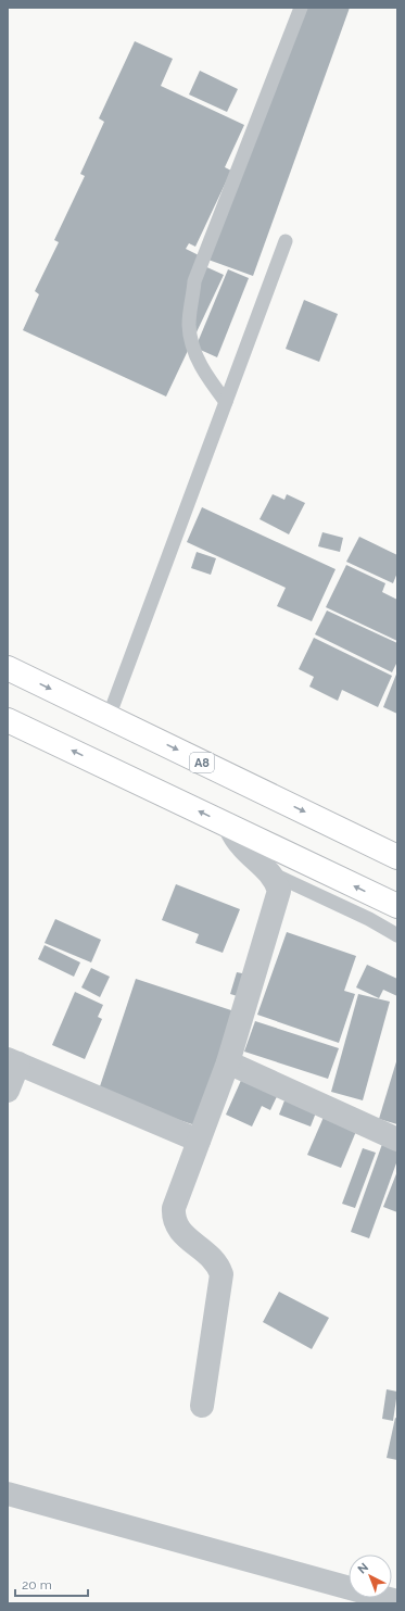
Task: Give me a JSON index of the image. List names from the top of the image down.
{
  "streets": {
    "highway": ["A8"]
  },
  "scale_bar": "20 m",
  "north": "top left"
}
